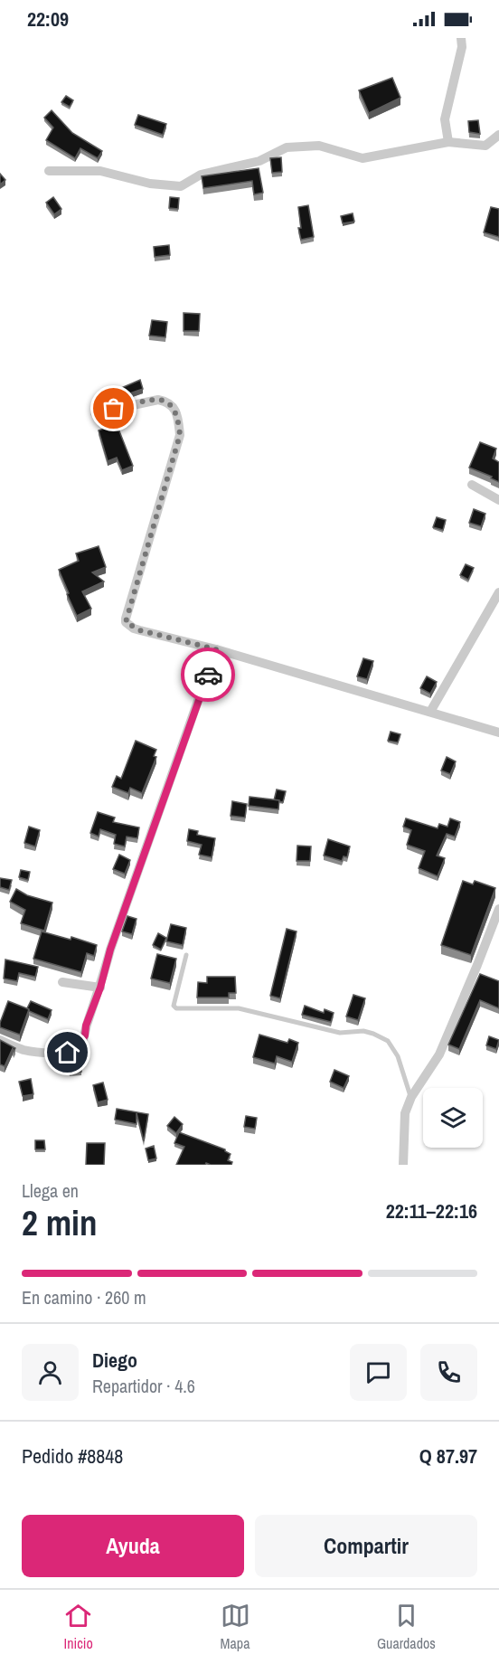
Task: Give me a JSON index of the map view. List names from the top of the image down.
{
  "page": {
    "status": "22:09",
    "heading": ["2 min", "Llega en", "22:11–22:16"],
    "panel": [
      "Diego",
      "Repartidor · 4.6",
      "Pedido #8848",
      "Q 87.97"
    ],
    "bar": "En camino · 260 m",
    "buttons": ["Ayuda", "Compartir"],
    "tabs": ["Inicio", "Mapa", "Guardados"]
  }
}
